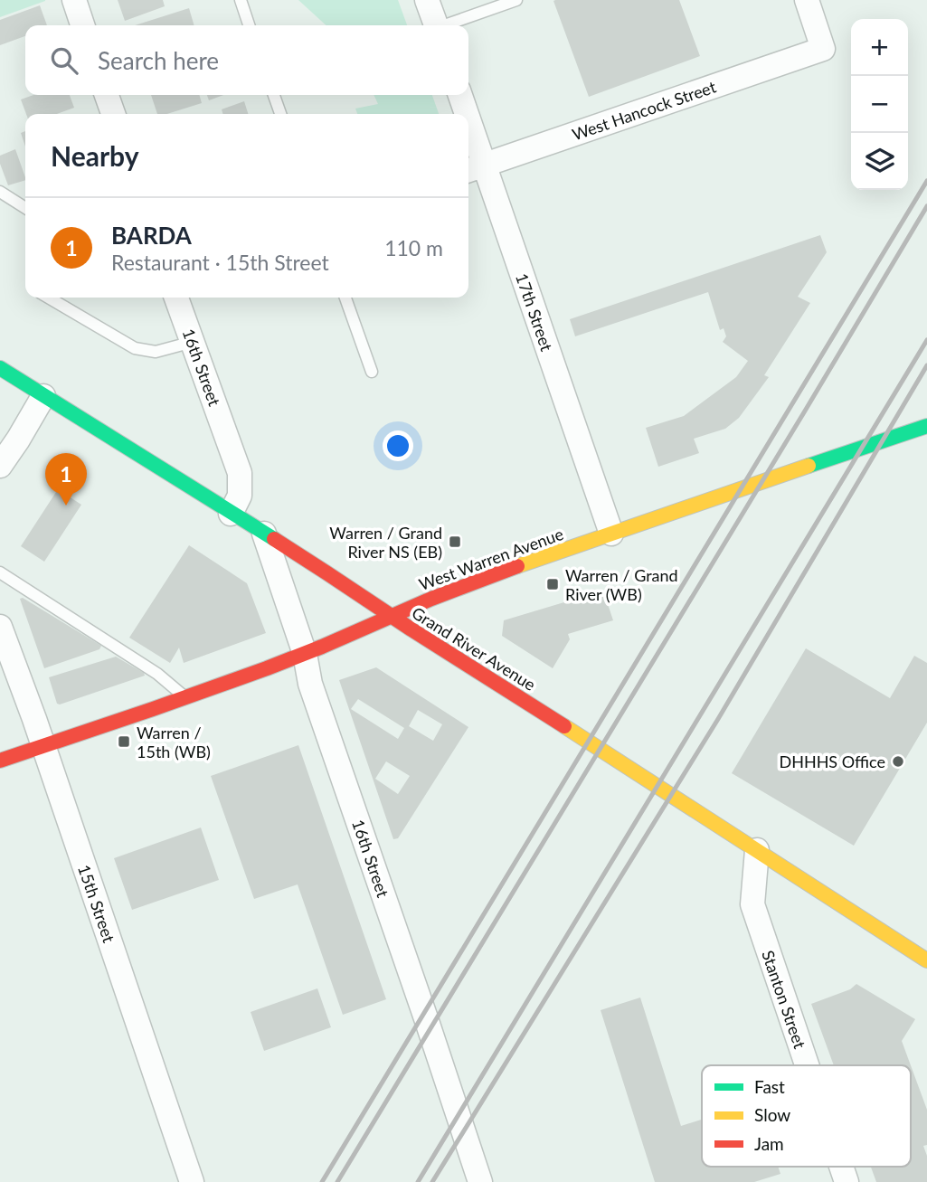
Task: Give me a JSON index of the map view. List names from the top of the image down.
{
  "streets": {
    "main road": ["West Warren Avenue", "Grand River Avenue"],
    "street": [
      "West Hancock Street",
      "17th Street",
      "16th Street",
      "15th Street",
      "Stanton Street"
    ]
  },
  "crossings": [
    ["West Hancock Street", "17th Street"],
    ["17th Street", "West Warren Avenue"],
    ["16th Street", "West Warren Avenue"],
    ["16th Street", "Grand River Avenue"],
    ["West Warren Avenue", "Grand River Avenue"],
    ["West Warren Avenue", "15th Street"],
    ["Grand River Avenue", "Stanton Street"]
  ],
  "places": {
    "transit": ["Warren / Grand River NS (EB)", "Warren / Grand River (WB)", "Warren / 15th (WB)"],
    "other": ["DHHHS Office"]
  },
  "legend": ["Fast", "Slow", "Jam"],
  "page": {
    "map_buttons": ["+", "−"],
    "search": "Search here",
    "heading": "Nearby",
    "list": [
      {
        "mark": "1",
        "name": "BARDA",
        "note": "Restaurant · 15th Street",
        "value": "110 m"
      }
    ],
    "pins": "1"
  }
}
